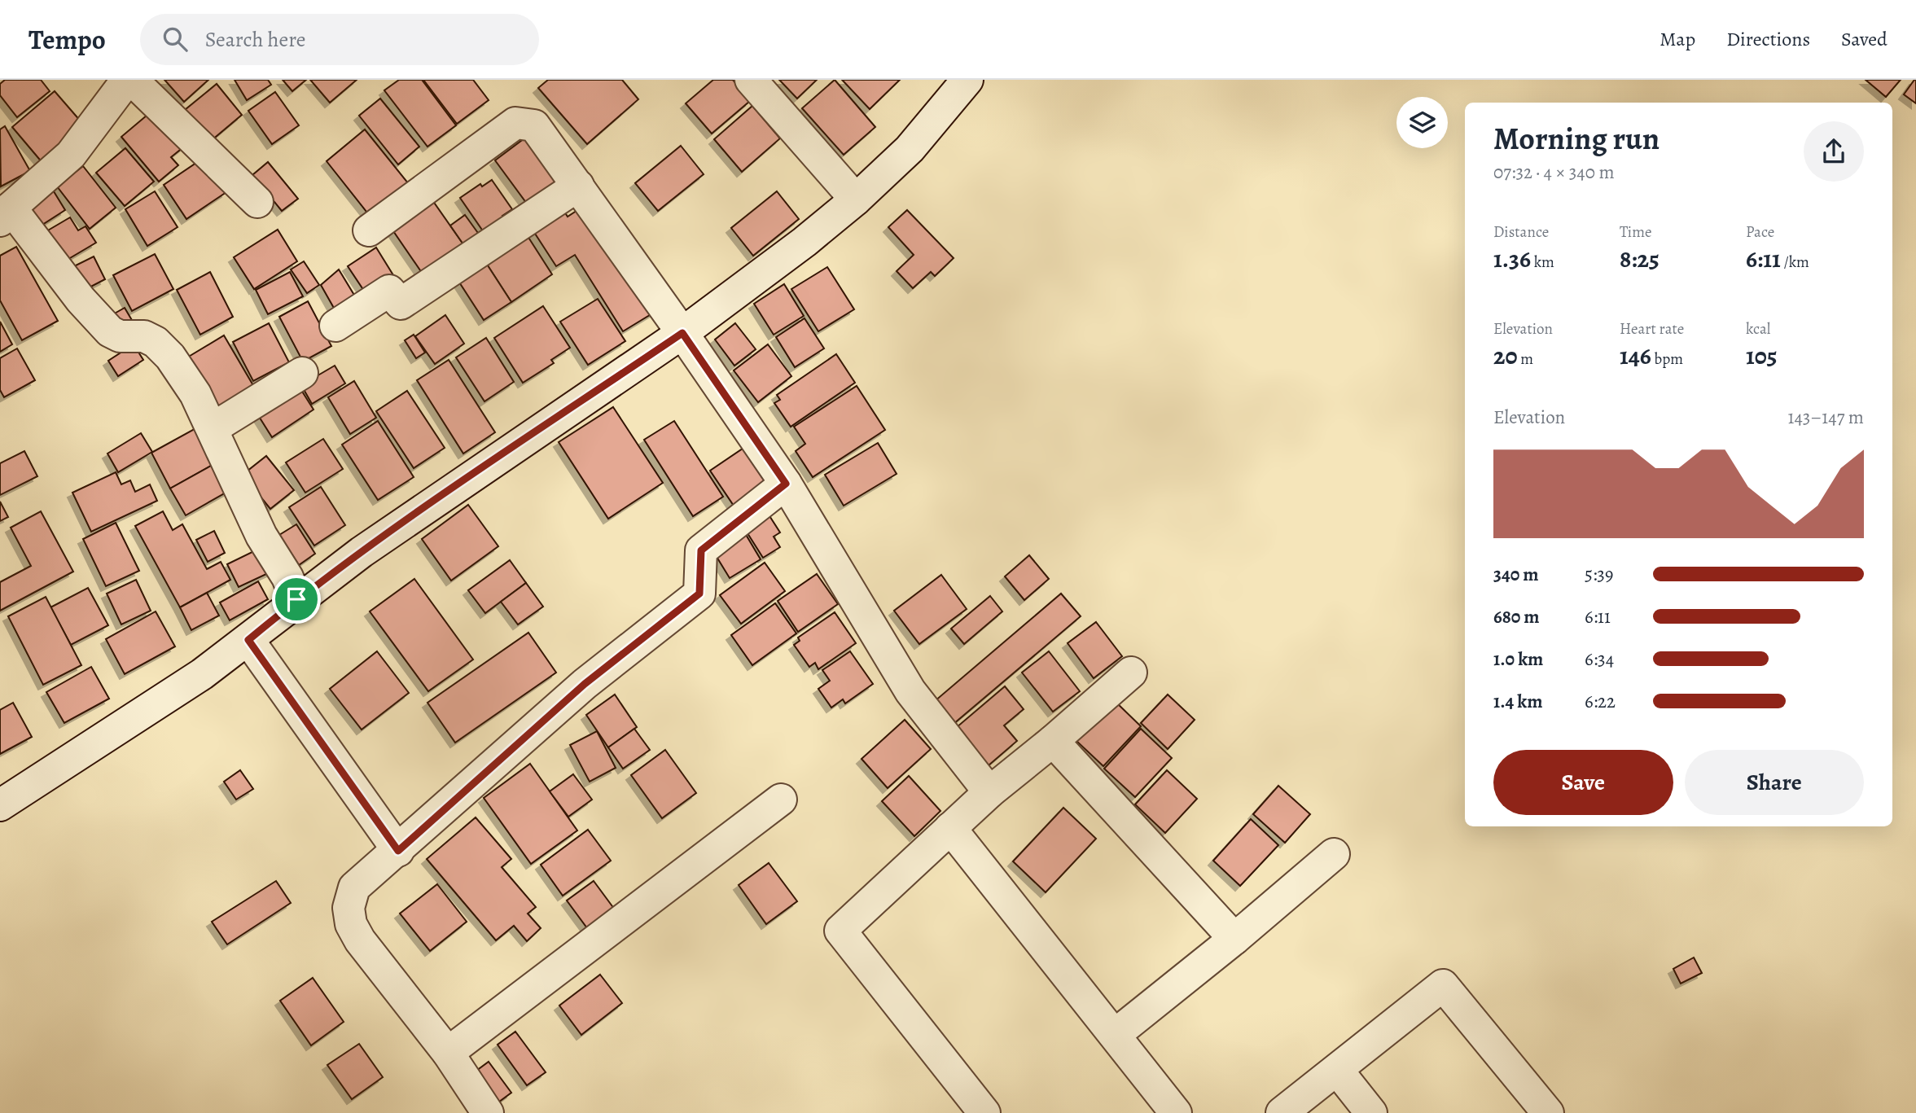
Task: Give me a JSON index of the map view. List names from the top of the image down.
{
  "page": {
    "header": "Tempo",
    "search": "Search here",
    "nav": ["Map", "Directions", "Saved"],
    "heading": ["Morning run", "07:32 · 4 × 340 m"],
    "stats": [
      ["Distance", "1.36 km"],
      ["Time", "8:25"],
      ["Pace", "6:11 /km"],
      ["Elevation", "20 m"],
      ["Heart rate", "146 bpm"],
      ["kcal", "105"]
    ],
    "chart": ["Elevation", "143–147 m"],
    "list": [
      {
        "name": "340 m",
        "note": "5:39"
      },
      {
        "name": "680 m",
        "note": "6:11"
      },
      {
        "name": "1.0 km",
        "note": "6:34"
      },
      {
        "name": "1.4 km",
        "note": "6:22"
      }
    ],
    "buttons": ["Save", "Share"]
  }
}
